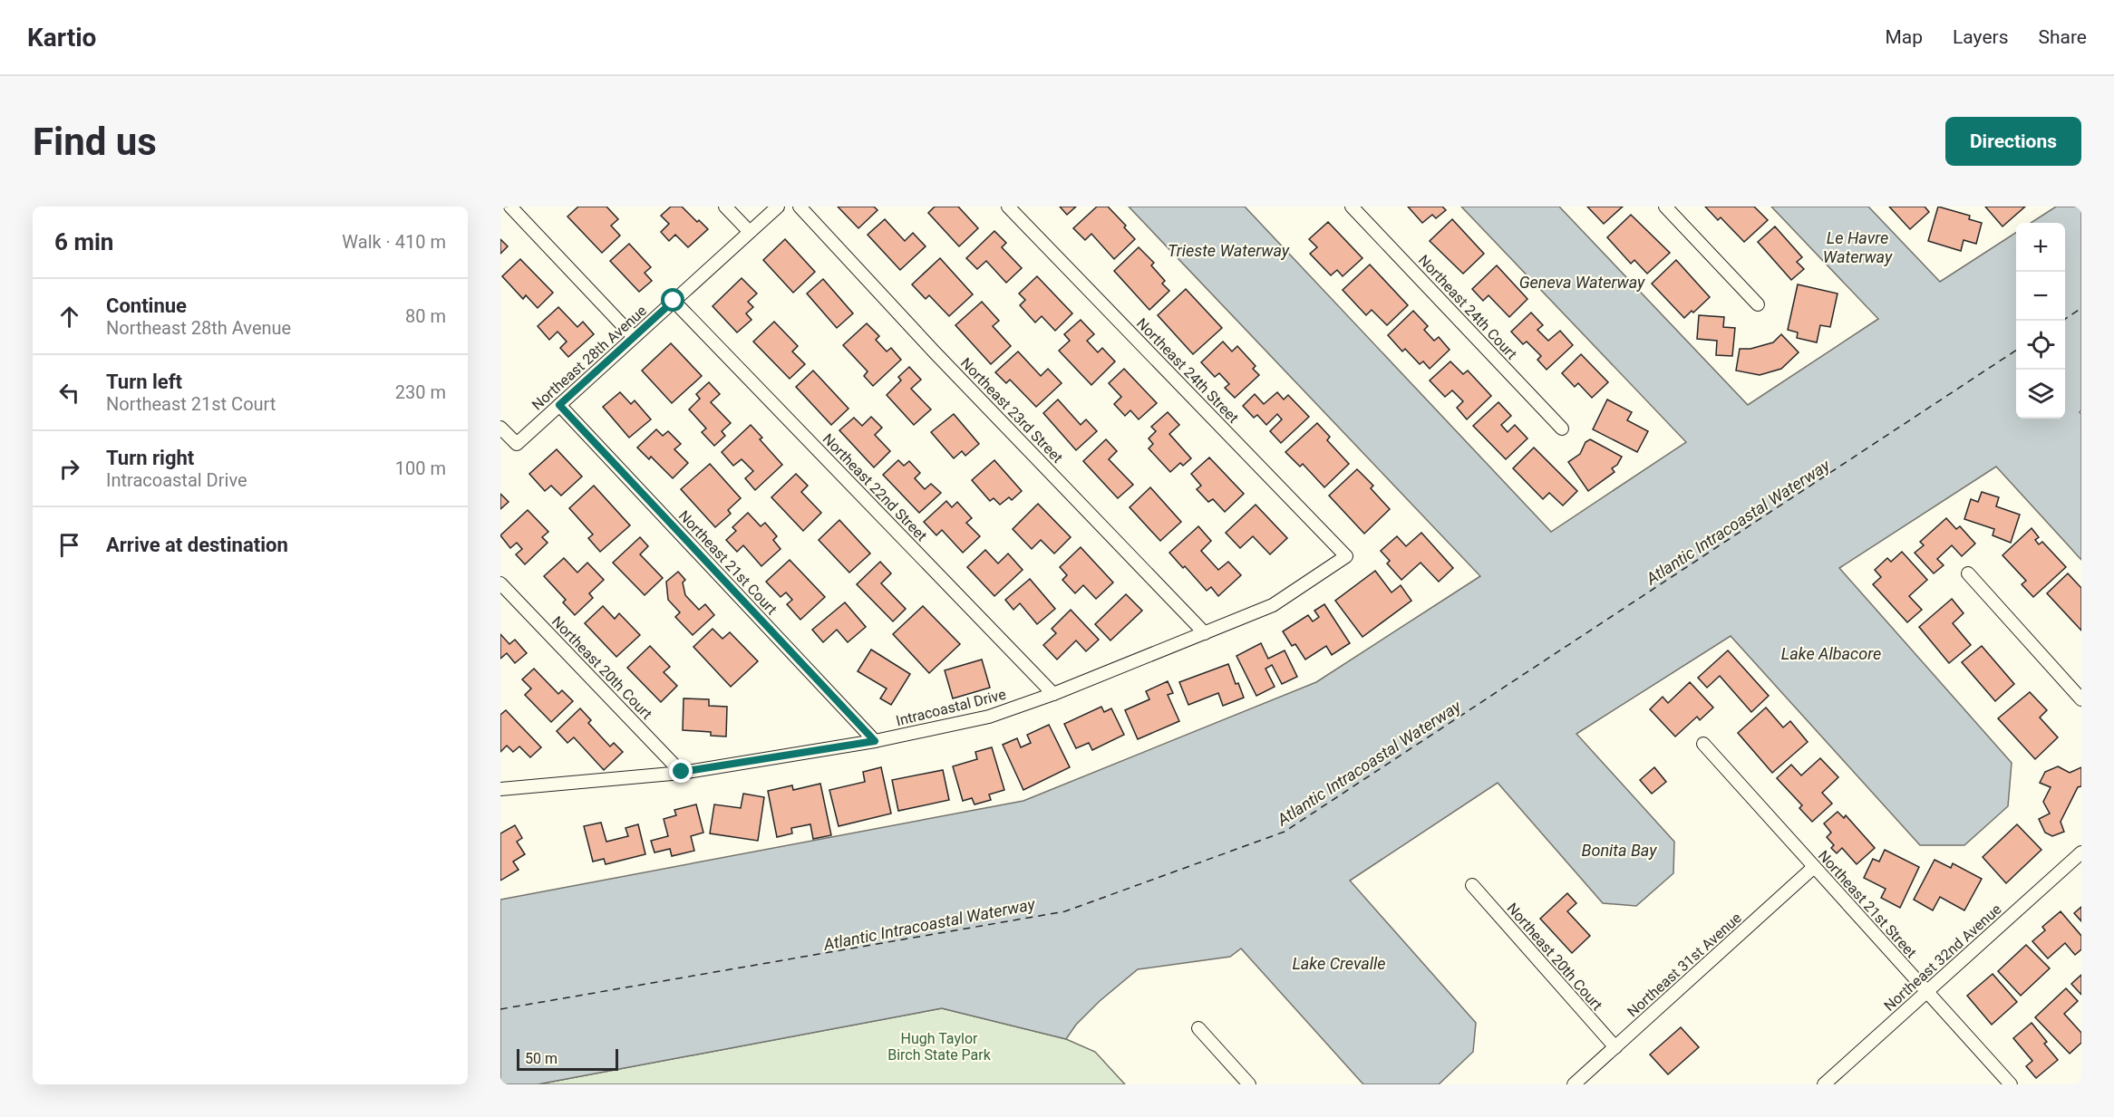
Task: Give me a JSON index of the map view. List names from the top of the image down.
{
  "streets": {
    "street": [
      "Northeast 24th Court",
      "Northeast 28th Avenue",
      "Northeast 24th Street",
      "Northeast 23rd Street",
      "Northeast 22nd Street",
      "Northeast 21st Court",
      "Northeast 20th Court",
      "Intracoastal Drive",
      "Northeast 21st Street",
      "Northeast 32nd Avenue",
      "Northeast 31st Avenue"
    ]
  },
  "crossings": [
    ["Northeast 28th Avenue", "Northeast 22nd Street"],
    ["Northeast 28th Avenue", "Northeast 21st Court"],
    ["Northeast 24th Street", "Intracoastal Drive"],
    ["Northeast 23rd Street", "Intracoastal Drive"],
    ["Northeast 22nd Street", "Intracoastal Drive"],
    ["Northeast 21st Court", "Intracoastal Drive"],
    ["Northeast 20th Court", "Intracoastal Drive"],
    ["Northeast 20th Court", "Northeast 31st Avenue"],
    ["Northeast 21st Street", "Northeast 32nd Avenue"],
    ["Northeast 21st Street", "Northeast 31st Avenue"]
  ],
  "water": [
    "Le Havre Waterway",
    "Trieste Waterway",
    "Geneva Waterway",
    "Atlantic Intracoastal Waterway",
    "Lake Albacore",
    "Bonita Bay",
    "Lake Crevalle"
  ],
  "parks": ["Hugh Taylor Birch State Park"],
  "scale_bar": "50 m",
  "page": {
    "header": "Kartio",
    "nav": ["Map", "Layers", "Share"],
    "buttons": "Directions",
    "title": "Find us",
    "heading": ["6 min", "Walk · 410 m"],
    "map_buttons": ["+", "−"],
    "list": [
      ["Continue", "Northeast 28th Avenue", "80 m"],
      ["Turn left", "Northeast 21st Court", "230 m"],
      ["Turn right", "Intracoastal Drive", "100 m"],
      "Arrive at destination"
    ],
    "scale": "50 m"
  }
}
